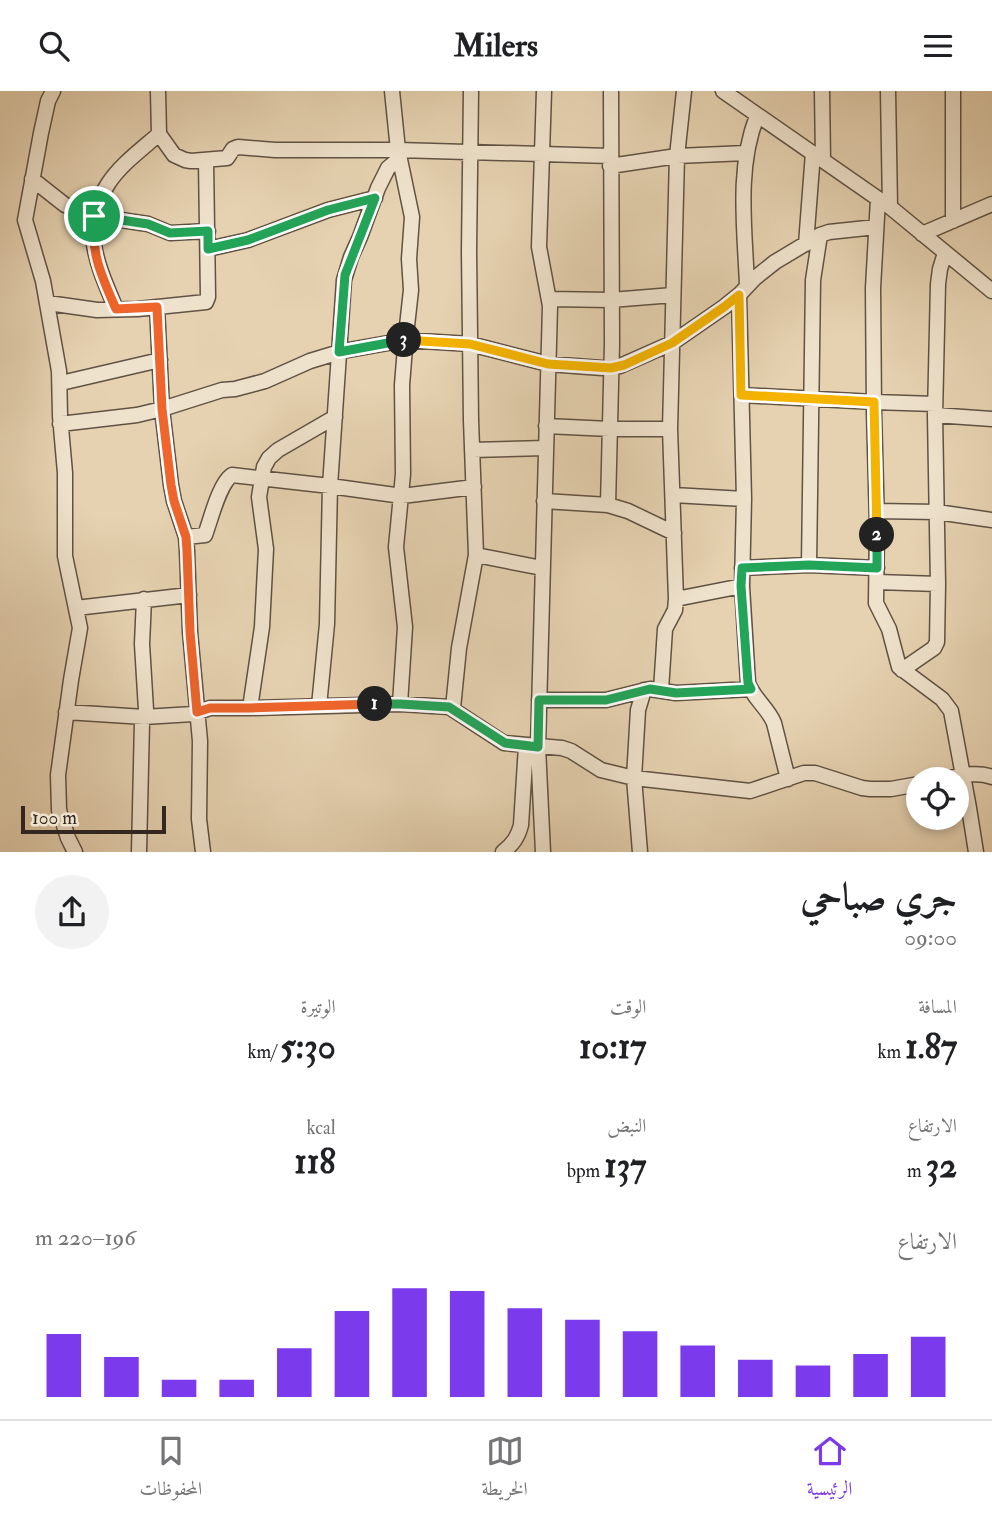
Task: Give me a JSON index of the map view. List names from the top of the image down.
{
  "scale_bar": "100 m",
  "page": {
    "header": "Milers",
    "pins": ["3", "2", "1"],
    "scale": "100 m",
    "heading": ["جري صباحي", "09:00"],
    "stats": [
      ["المسافة", "1.87 km"],
      ["الوقت", "10:17"],
      ["الوتيرة", "5:30 /km"],
      ["الارتفاع", "32 m"],
      ["النبض", "137 bpm"],
      ["kcal", "118"]
    ],
    "chart": ["الارتفاع", "196–220 m"],
    "tabs": ["الرئيسية", "الخريطة", "المحفوظات"]
  }
}
